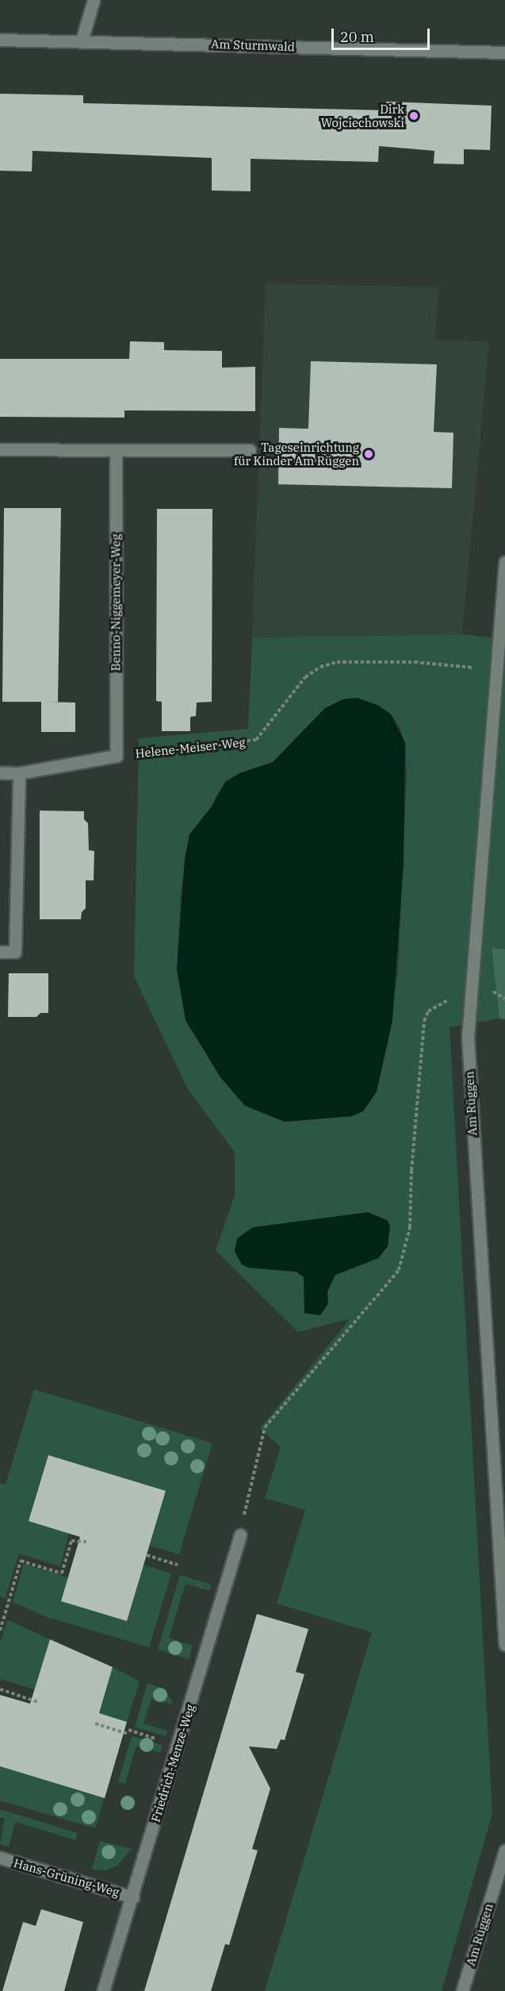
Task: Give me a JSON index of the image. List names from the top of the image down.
{
  "streets": {
    "street": [
      "Am Sturmwald",
      "Benno-Niggemeyer-Weg",
      "Am Rüggen",
      "Friedrich-Menze-Weg",
      "Hans-Grüning-Weg"
    ],
    "path": ["Helene-Meiser-Weg"]
  },
  "crossings": [
    ["Benno-Niggemeyer-Weg", "Helene-Meiser-Weg"],
    ["Helene-Meiser-Weg", "Am Rüggen"],
    ["Friedrich-Menze-Weg", "Hans-Grüning-Weg"]
  ],
  "places": ["Dirk Wojciechowski", "Tageseinrichtung für Kinder Am Rüggen"],
  "scale_bar": "20 m"
}
